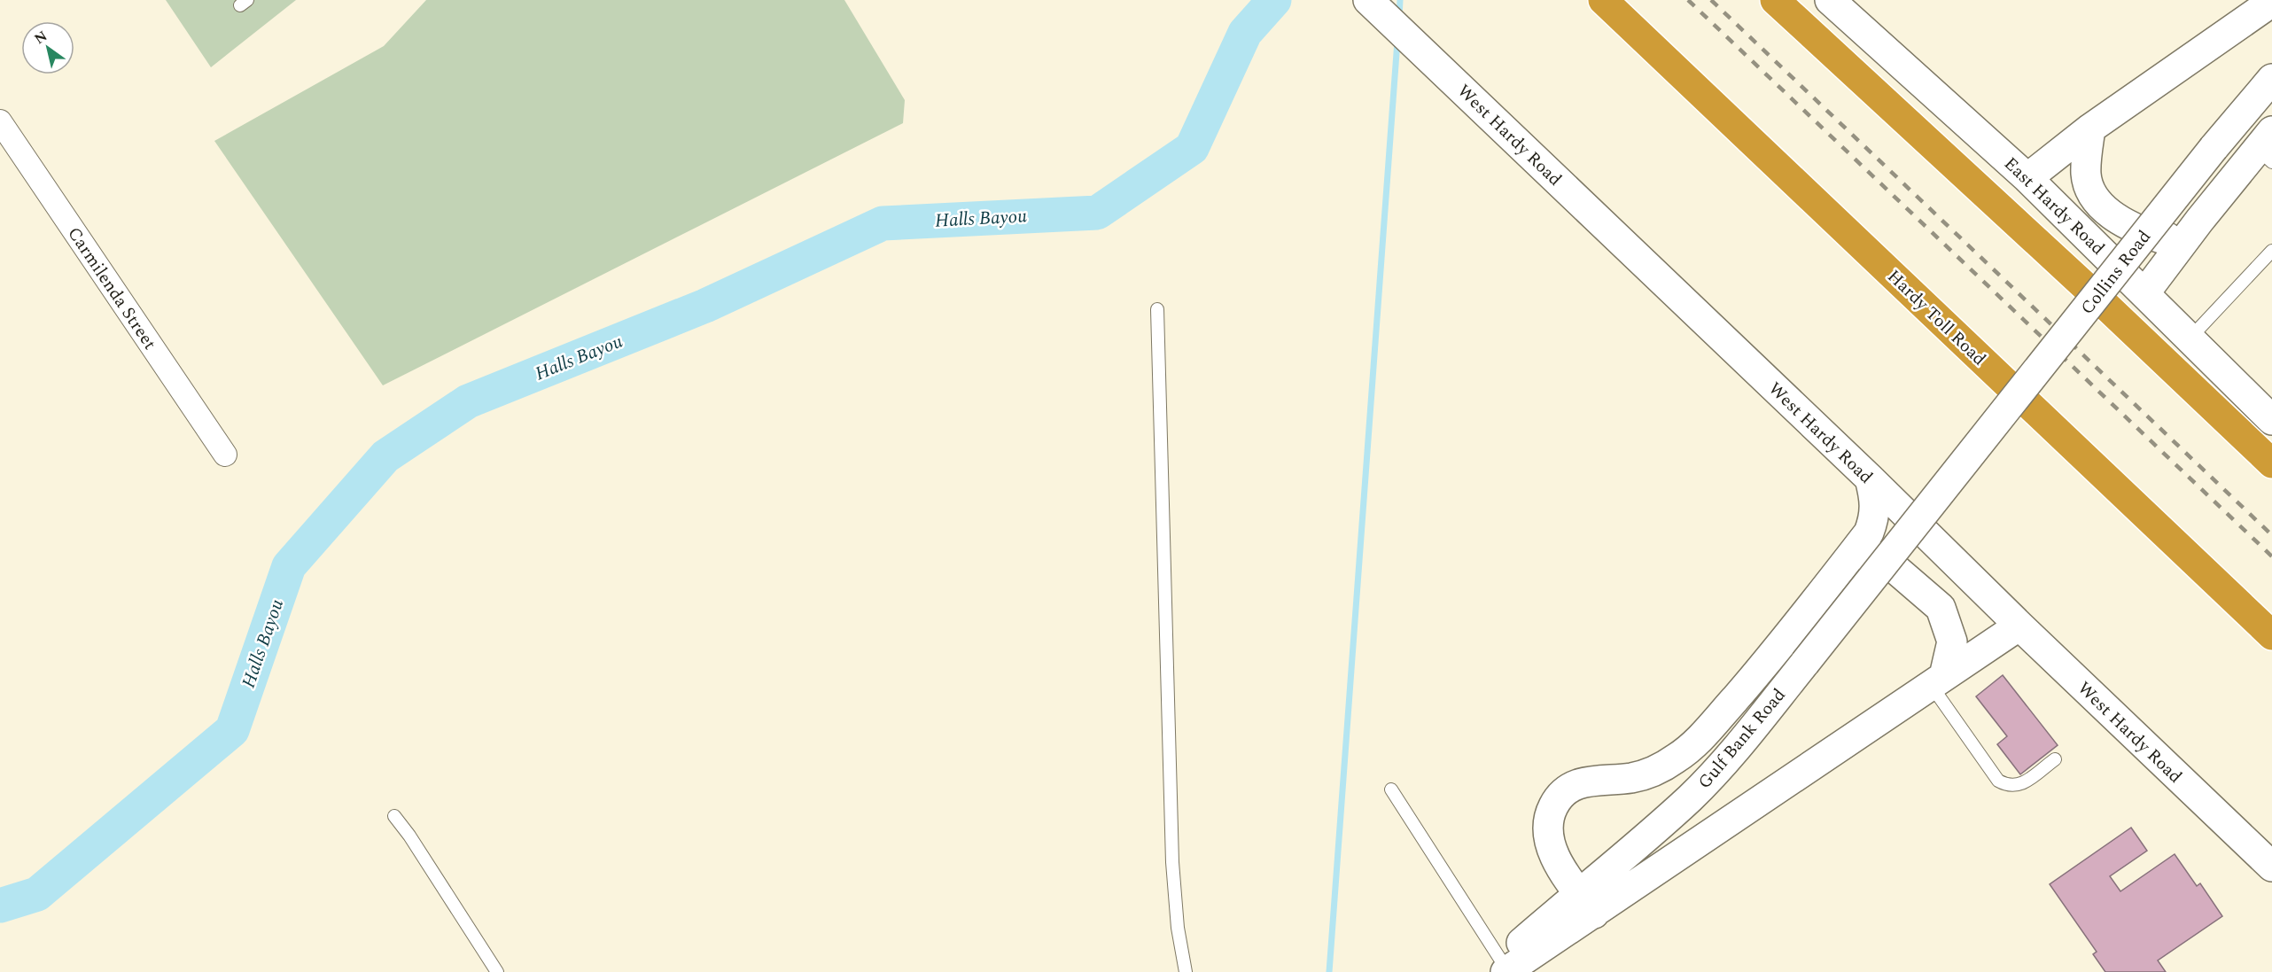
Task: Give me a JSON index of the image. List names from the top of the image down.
{
  "streets": {
    "highway": ["Hardy Toll Road"],
    "main road": [
      "West Hardy Road",
      "East Hardy Road",
      "Collins Road",
      "Gulf Bank Road"
    ],
    "street": ["Carmilenda Street"]
  },
  "crossings": [
    ["Collins Road", "Gulf Bank Road"]
  ],
  "water": ["Halls Bayou"],
  "north": "top left"
}
